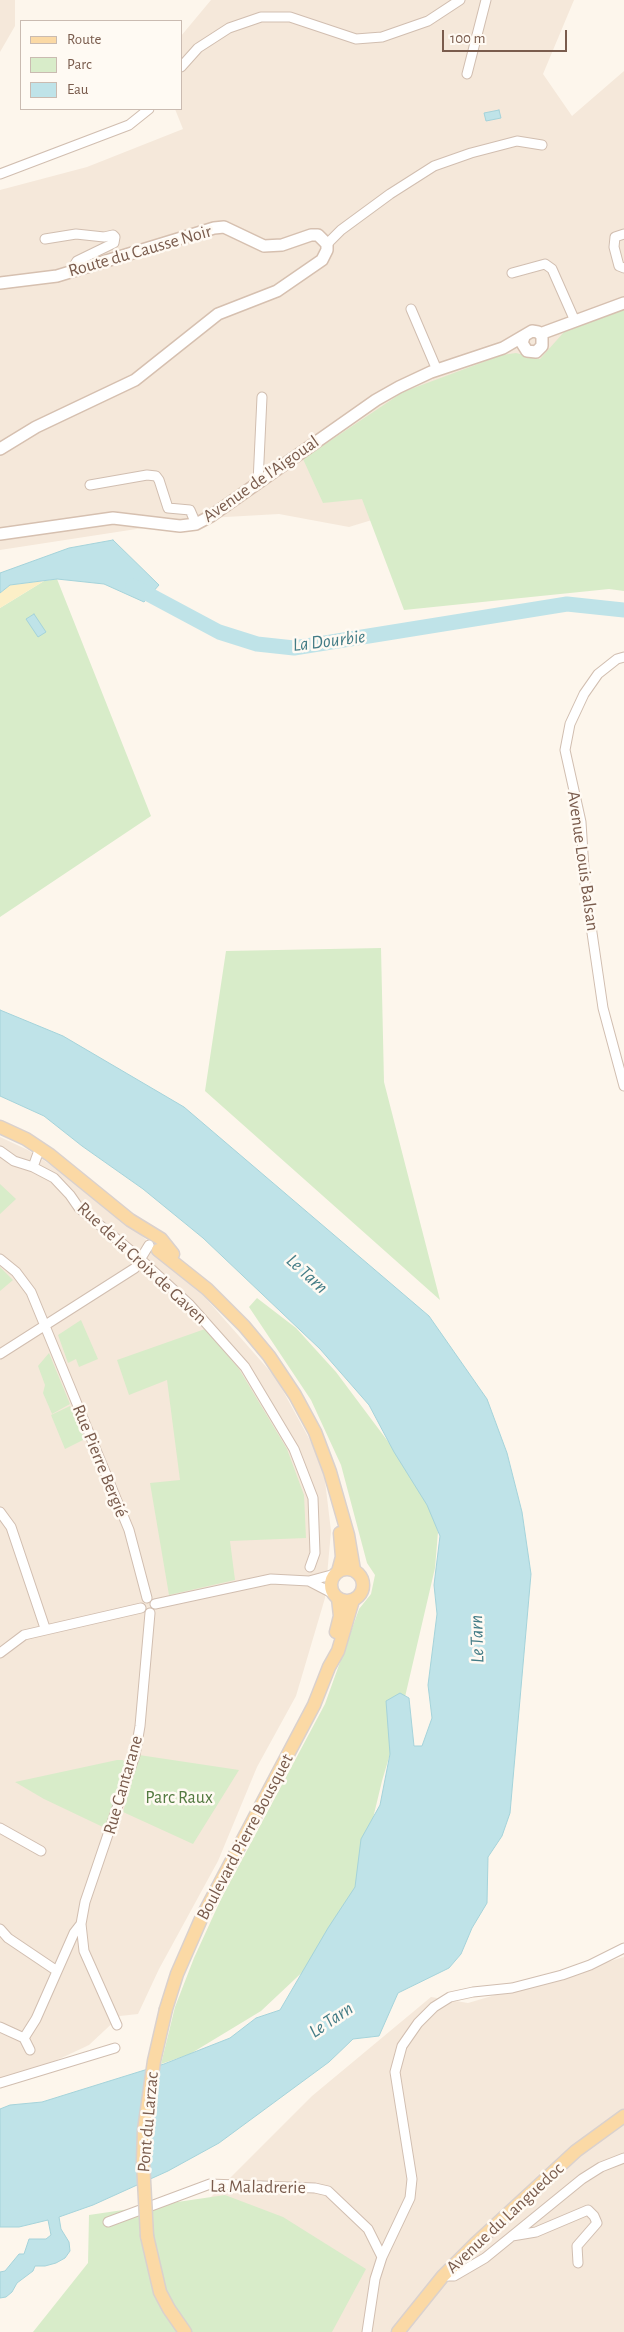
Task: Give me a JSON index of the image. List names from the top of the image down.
{
  "streets": {
    "main road": [
      "Route du Causse Noir",
      "Avenue de l'Aigoual",
      "Boulevard Pierre Bousquet",
      "Pont du Larzac",
      "Avenue du Languedoc"
    ],
    "street": [
      "Avenue Louis Balsan",
      "Rue de la Croix de Gaven",
      "Rue Pierre Bergié",
      "Rue Cantarane",
      "La Maladrerie"
    ]
  },
  "crossings": [
    ["Rue Pierre Bergié", "Rue Cantarane"],
    ["Boulevard Pierre Bousquet", "Pont du Larzac"]
  ],
  "water": ["La Dourbie", "Le Tarn"],
  "parks": ["Parc Raux"],
  "legend": ["Route", "Parc", "Eau"],
  "scale_bar": "100 m"
}
